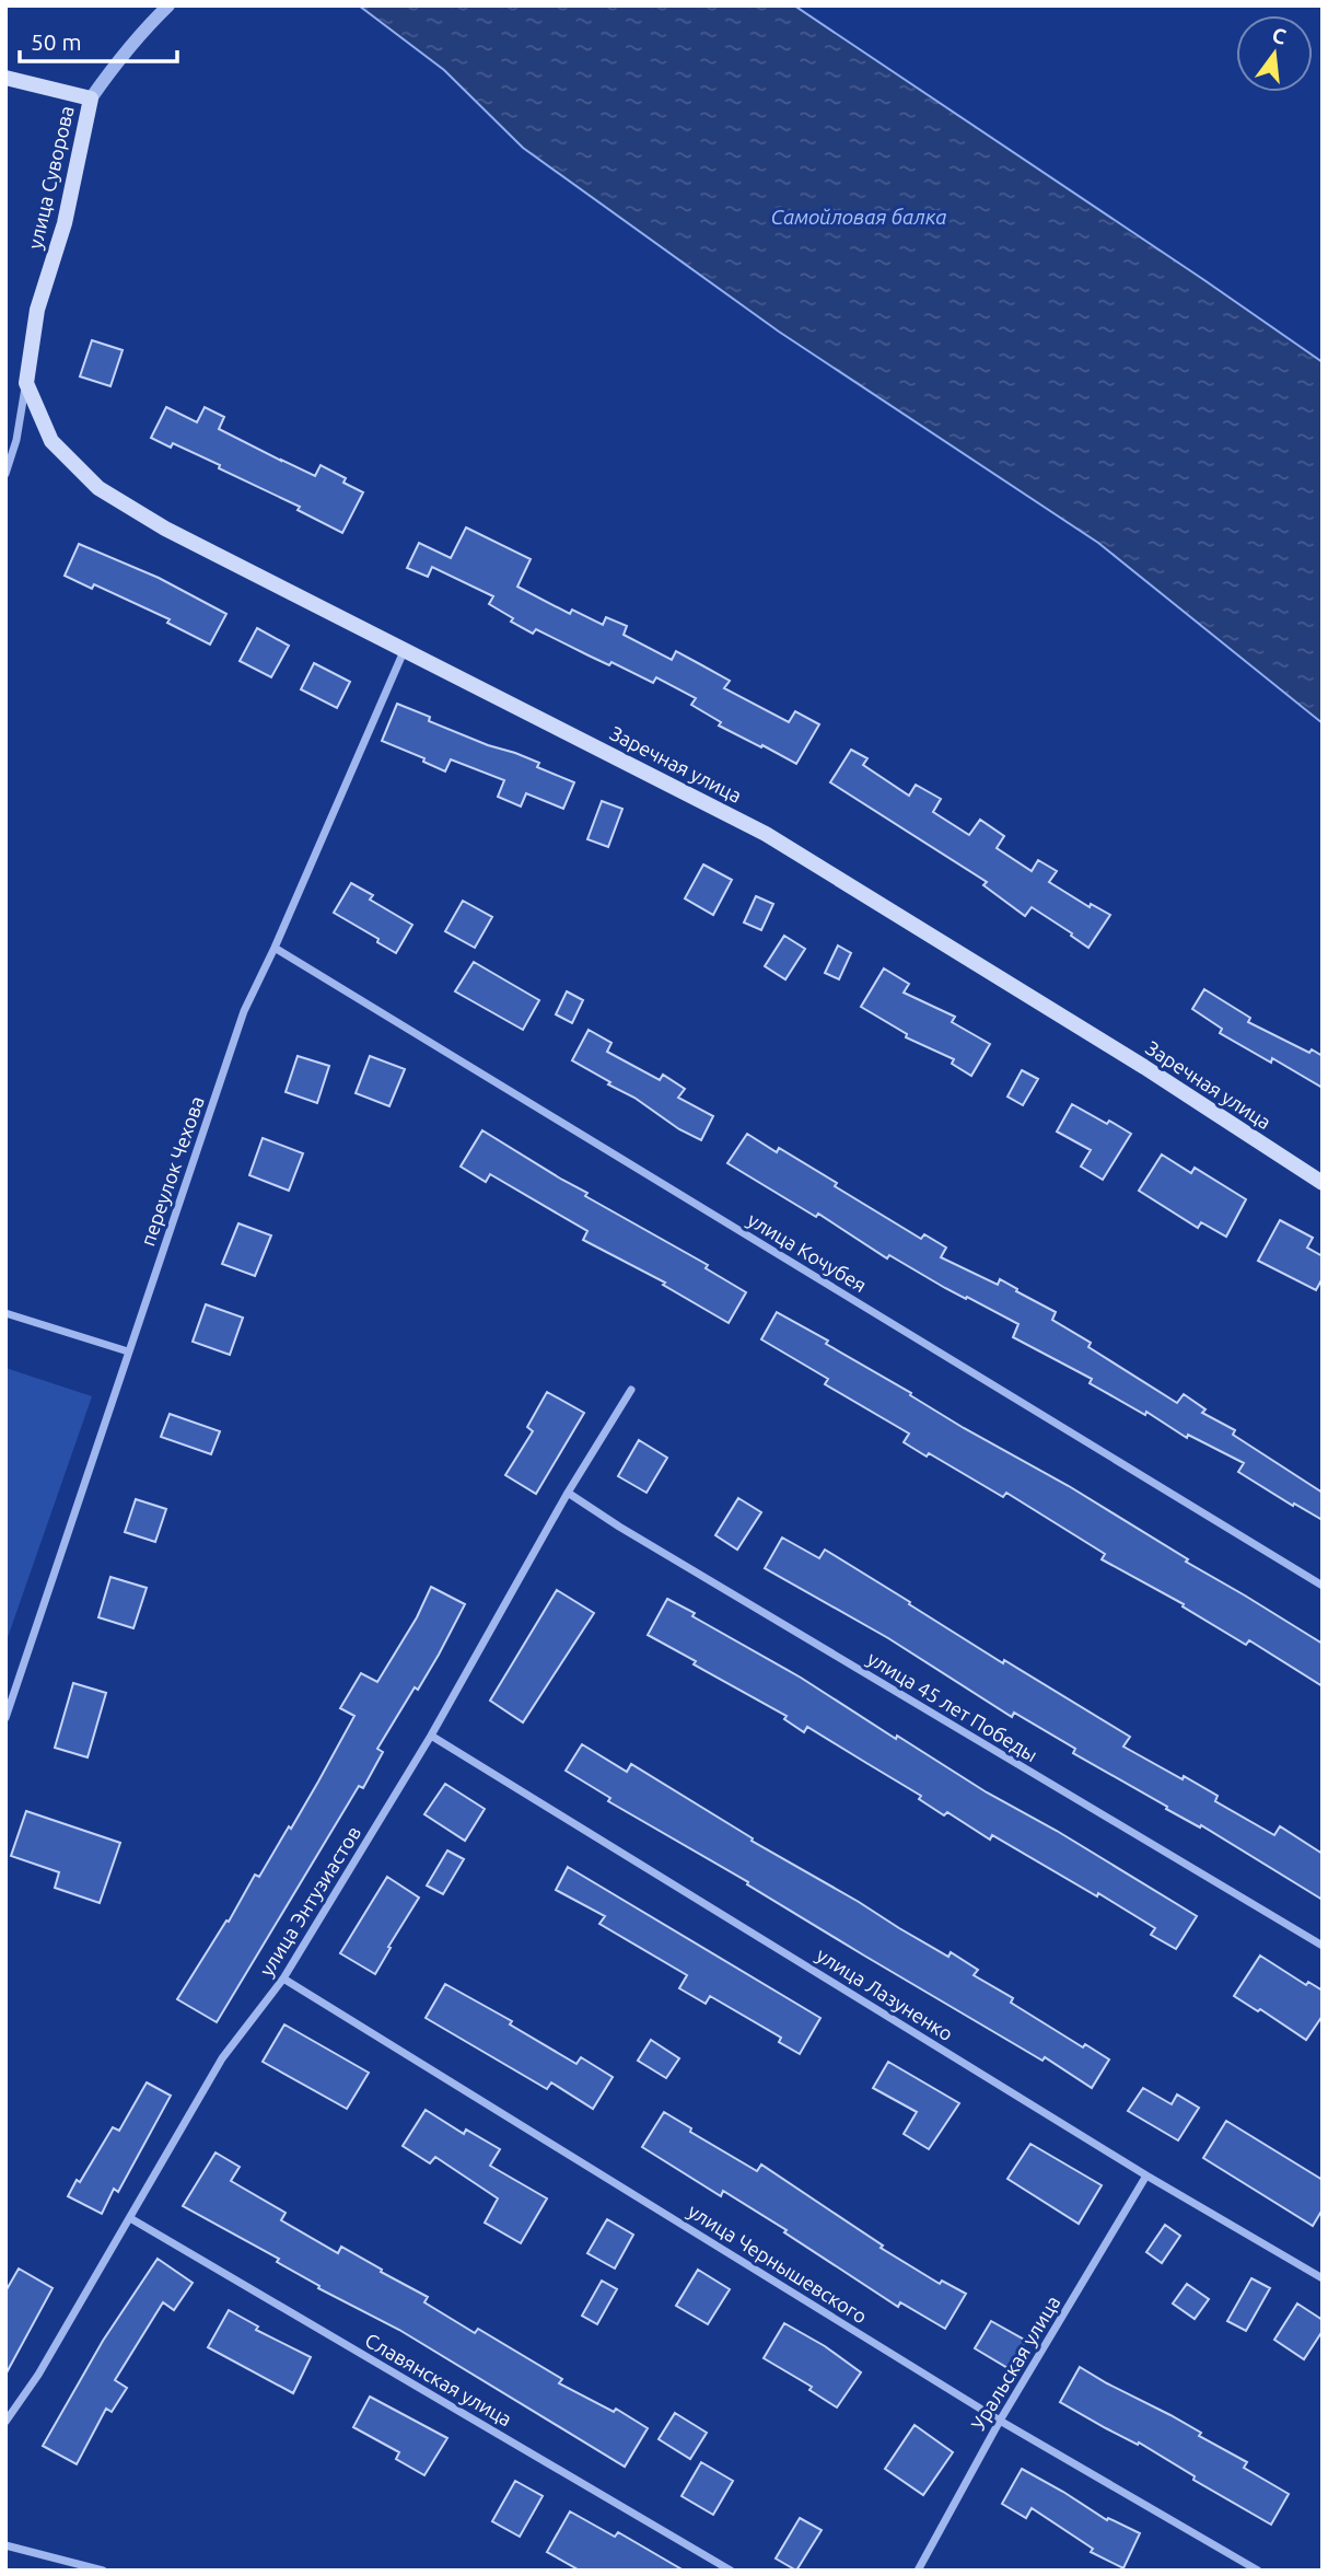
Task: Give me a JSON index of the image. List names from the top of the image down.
{
  "streets": {
    "main road": ["улица Суворова", "Заречная улица"],
    "street": [
      "переулок Чехова",
      "улица Кочубея",
      "улица 45 лет Победы",
      "улица Энтузиастов",
      "улица Лазуненко",
      "улица Чернышевского",
      "Уральская улица",
      "Славянская улица"
    ]
  },
  "crossings": [
    ["улица Суворова", "Заречная улица"],
    ["Заречная улица", "переулок Чехова"],
    ["переулок Чехова", "улица Кочубея"],
    ["улица 45 лет Победы", "улица Энтузиастов"],
    ["улица Энтузиастов", "улица Лазуненко"],
    ["улица Энтузиастов", "улица Чернышевского"],
    ["улица Энтузиастов", "Славянская улица"],
    ["улица Лазуненко", "Уральская улица"],
    ["улица Чернышевского", "Уральская улица"]
  ],
  "water": ["Самойловая балка"],
  "scale_bar": "50 m",
  "north": "top"
}
